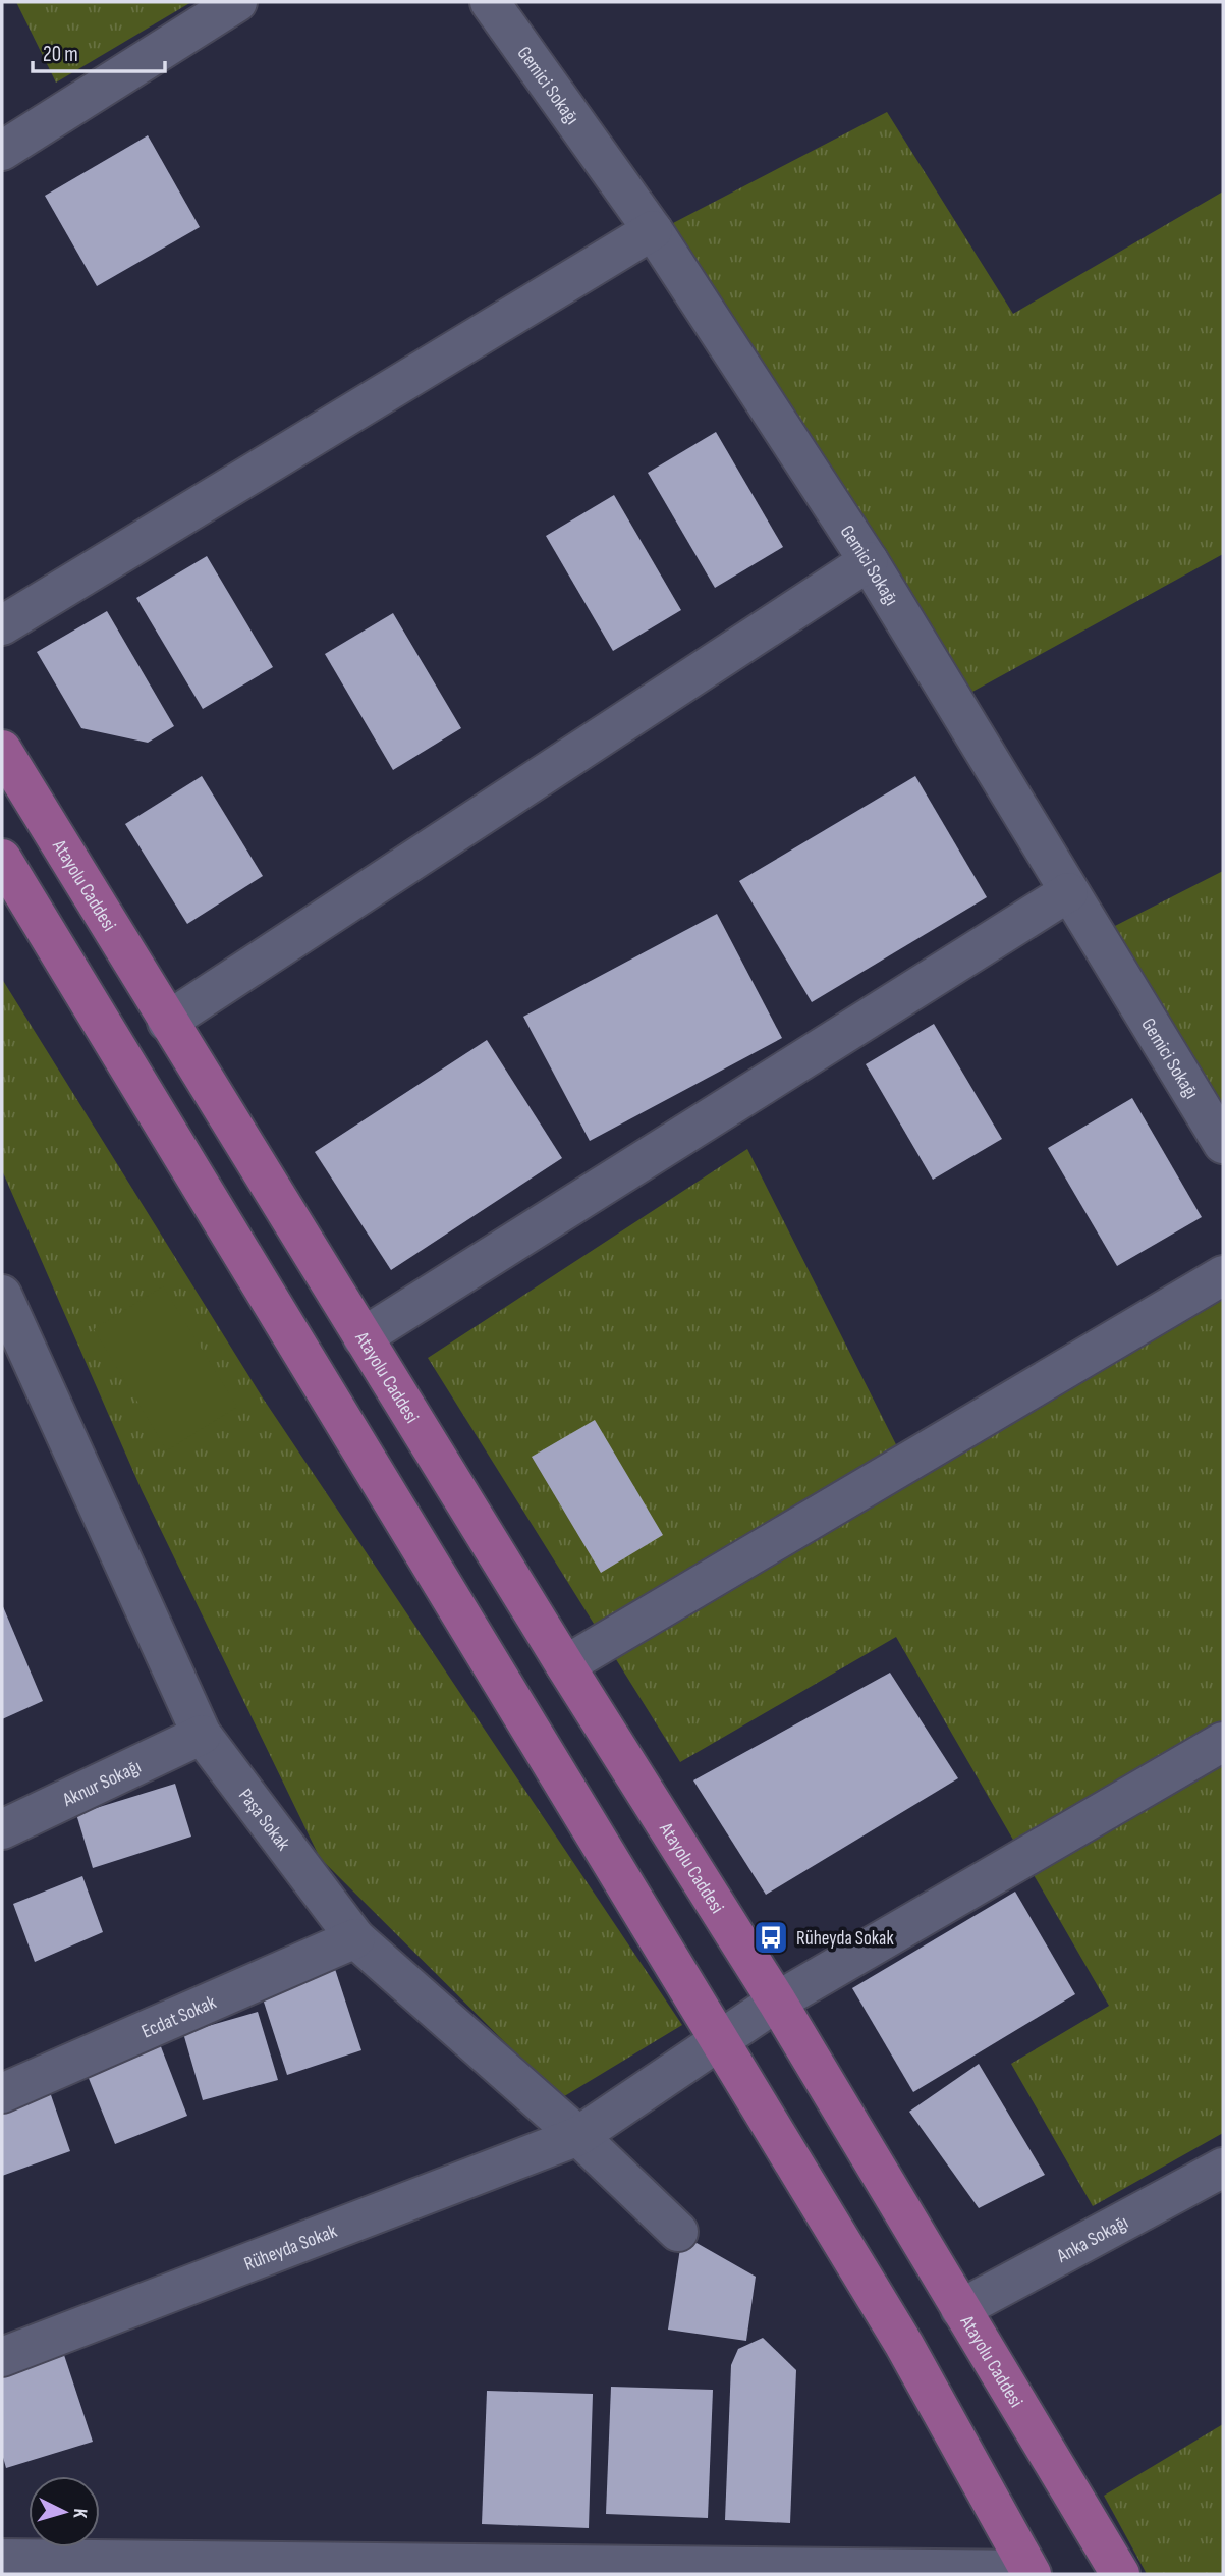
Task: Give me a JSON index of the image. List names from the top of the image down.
{
  "streets": {
    "main road": ["Atayolu Caddesi"],
    "street": [
      "Gemici Sokağı",
      "Aknur Sokağı",
      "Paşa Sokak",
      "Ecdat Sokak",
      "Anka Sokağı",
      "Rüheyda Sokak"
    ]
  },
  "crossings": [
    ["Atayolu Caddesi", "Anka Sokağı"],
    ["Aknur Sokağı", "Paşa Sokak"],
    ["Paşa Sokak", "Ecdat Sokak"],
    ["Paşa Sokak", "Rüheyda Sokak"]
  ],
  "places": {
    "bus stop": ["Rüheyda Sokak"]
  },
  "scale_bar": "20 m",
  "north": "right"
}
